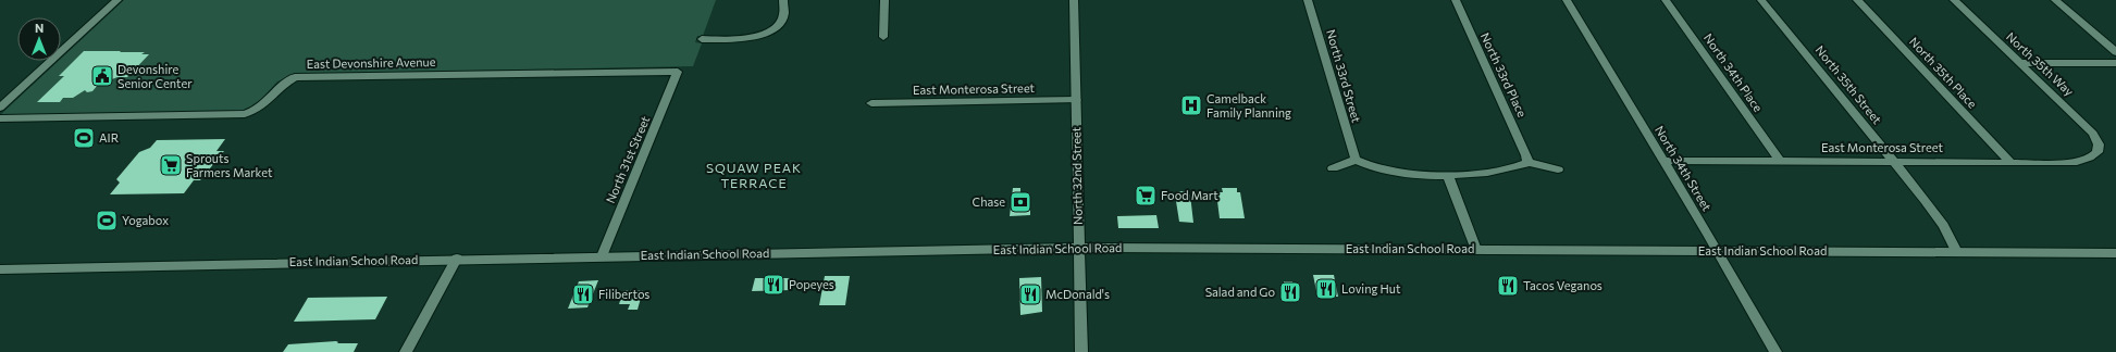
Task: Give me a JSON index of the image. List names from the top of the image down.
{
  "streets": {
    "street": [
      "East Devonshire Avenue",
      "North 35th Way",
      "North 34th Place",
      "North 35th Place",
      "North 33rd Place",
      "North 33rd Street",
      "North 35th Street",
      "East Monterosa Street",
      "North 31st Street",
      "North 34th Street",
      "North 32nd Street",
      "East Indian School Road"
    ]
  },
  "crossings": [
    ["East Devonshire Avenue", "North 31st Street"],
    ["North 35th Way", "East Monterosa Street"],
    ["North 34th Place", "East Monterosa Street"],
    ["North 35th Place", "East Monterosa Street"],
    ["North 35th Street", "East Monterosa Street"],
    ["North 35th Street", "East Indian School Road"],
    ["East Monterosa Street", "North 34th Street"],
    ["East Monterosa Street", "North 32nd Street"],
    ["North 31st Street", "East Indian School Road"],
    ["North 34th Street", "East Indian School Road"],
    ["North 32nd Street", "East Indian School Road"]
  ],
  "districts": ["SQUAW PEAK TERRACE"],
  "places": {
    "public building": ["Devonshire Senior Center"],
    "hospital": ["Camelback Family Planning"],
    "sports": ["AIR", "Yogabox"],
    "supermarket": ["Sprouts Farmers Market", "Food Mart"],
    "bank": ["Chase"],
    "restaurant": [
      "Popeyes",
      "Tacos Veganos",
      "Loving Hut",
      "Salad and Go",
      "Filibertos",
      "McDonald's"
    ]
  },
  "north": "top"
}
